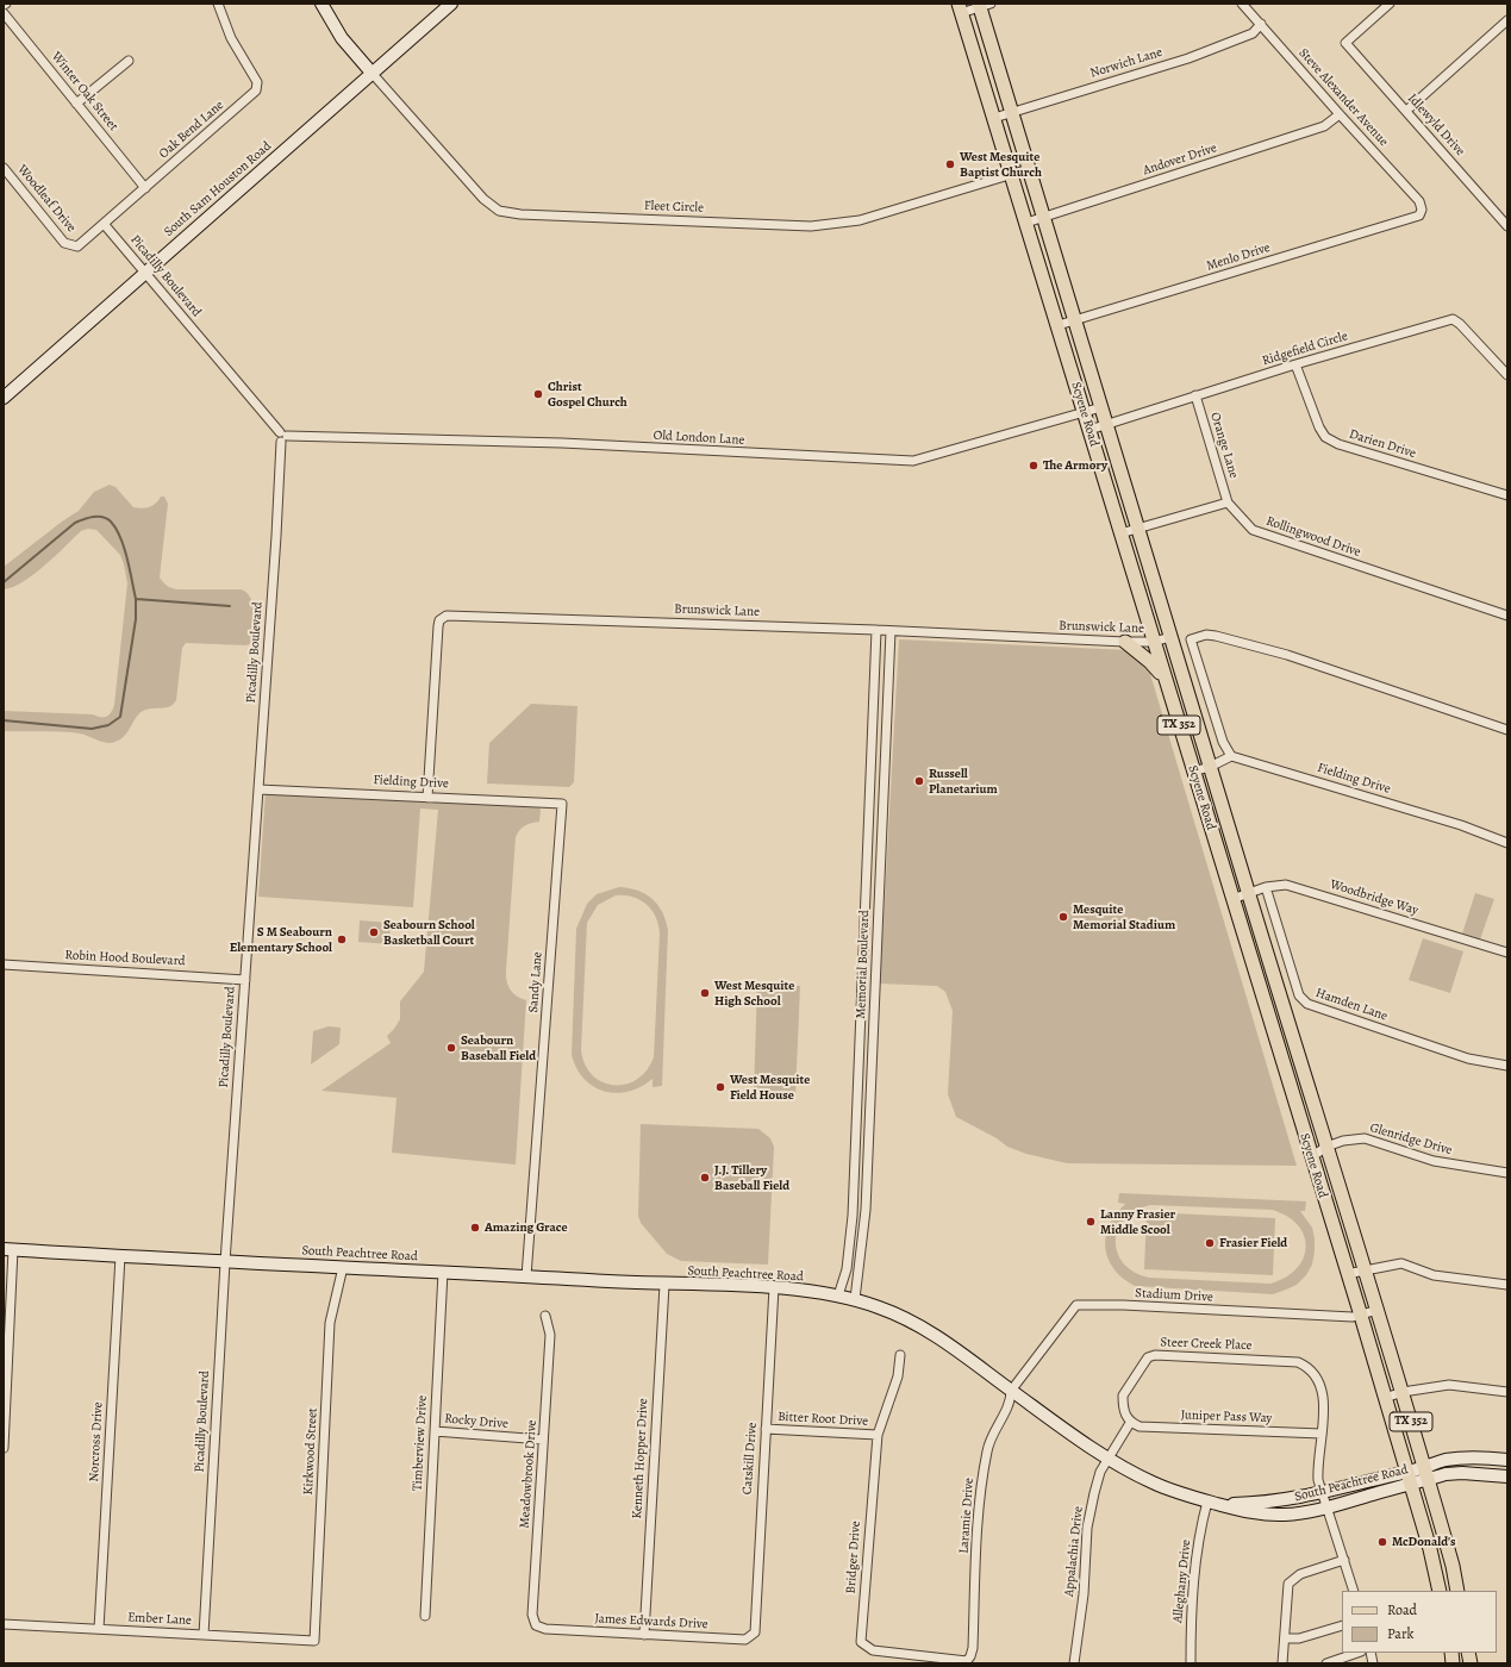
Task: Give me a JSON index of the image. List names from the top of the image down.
{
  "streets": {
    "main road": [
      "South Sam Houston Road",
      "Scyene Road",
      "TX 352",
      "South Peachtree Road"
    ],
    "street": [
      "Norwich Lane",
      "Winter Oak Street",
      "Steve Alexander Avenue",
      "Idlewyld Drive",
      "Oak Bend Lane",
      "Andover Drive",
      "Woodleaf Drive",
      "Fleet Circle",
      "Menlo Drive",
      "Picadilly Boulevard",
      "Ridgefield Circle",
      "Old London Lane",
      "Darien Drive",
      "Orange Lane",
      "Rollingwood Drive",
      "Brunswick Lane",
      "Fielding Drive",
      "Woodbridge Way",
      "Robin Hood Boulevard",
      "Memorial Boulevard",
      "Sandy Lane",
      "Hamden Lane",
      "Glenridge Drive",
      "Stadium Drive",
      "Steer Creek Place",
      "Juniper Pass Way",
      "Bitter Root Drive",
      "Rocky Drive",
      "Norcross Drive",
      "Timberview Drive",
      "Kirkwood Street",
      "Kenneth Hopper Drive",
      "Catskill Drive",
      "Meadowbrook Drive",
      "Laramie Drive",
      "Appalachia Drive",
      "Bridger Drive",
      "Alleghany Drive",
      "Ember Lane",
      "James Edwards Drive"
    ]
  },
  "crossings": [
    ["Norwich Lane", "Steve Alexander Avenue"],
    ["Norwich Lane", "Scyene Road"],
    ["Winter Oak Street", "Oak Bend Lane"],
    ["Steve Alexander Avenue", "Andover Drive"],
    ["Steve Alexander Avenue", "Menlo Drive"],
    ["Oak Bend Lane", "Woodleaf Drive"],
    ["Oak Bend Lane", "Picadilly Boulevard"],
    ["Andover Drive", "Scyene Road"],
    ["South Sam Houston Road", "Fleet Circle"],
    ["South Sam Houston Road", "Picadilly Boulevard"],
    ["Fleet Circle", "Scyene Road"],
    ["Menlo Drive", "Scyene Road"],
    ["Picadilly Boulevard", "Old London Lane"],
    ["Picadilly Boulevard", "Fielding Drive"],
    ["Picadilly Boulevard", "Robin Hood Boulevard"],
    ["Picadilly Boulevard", "South Peachtree Road"],
    ["Picadilly Boulevard", "Ember Lane"],
    ["Ridgefield Circle", "Scyene Road"],
    ["Ridgefield Circle", "Darien Drive"],
    ["Ridgefield Circle", "Orange Lane"],
    ["Scyene Road", "Old London Lane"],
    ["Scyene Road", "Brunswick Lane"],
    ["Scyene Road", "Woodbridge Way"],
    ["Scyene Road", "Glenridge Drive"],
    ["Scyene Road", "South Peachtree Road"],
    ["Scyene Road", "Stadium Drive"],
    ["Orange Lane", "Rollingwood Drive"],
    ["Brunswick Lane", "Fielding Drive"],
    ["Brunswick Lane", "Memorial Boulevard"],
    ["Fielding Drive", "Sandy Lane"],
    ["Woodbridge Way", "Hamden Lane"],
    ["Memorial Boulevard", "South Peachtree Road"],
    ["Sandy Lane", "South Peachtree Road"],
    ["South Peachtree Road", "Stadium Drive"],
    ["South Peachtree Road", "Norcross Drive"],
    ["South Peachtree Road", "Timberview Drive"],
    ["South Peachtree Road", "Kirkwood Street"],
    ["South Peachtree Road", "Kenneth Hopper Drive"],
    ["South Peachtree Road", "Catskill Drive"],
    ["South Peachtree Road", "Laramie Drive"],
    ["South Peachtree Road", "Appalachia Drive"],
    ["South Peachtree Road", "Alleghany Drive"],
    ["Stadium Drive", "Laramie Drive"],
    ["Steer Creek Place", "Juniper Pass Way"],
    ["Steer Creek Place", "Appalachia Drive"],
    ["Juniper Pass Way", "Appalachia Drive"],
    ["Bitter Root Drive", "Catskill Drive"],
    ["Bitter Root Drive", "Bridger Drive"],
    ["Rocky Drive", "Timberview Drive"],
    ["Rocky Drive", "Meadowbrook Drive"],
    ["Norcross Drive", "Ember Lane"],
    ["Kirkwood Street", "Ember Lane"],
    ["Kenneth Hopper Drive", "James Edwards Drive"],
    ["Catskill Drive", "James Edwards Drive"],
    ["Meadowbrook Drive", "James Edwards Drive"],
    ["Laramie Drive", "Bridger Drive"]
  ],
  "places": [
    "West Mesquite Baptist Church",
    "Christ Gospel Church",
    "The Armory",
    "Russell Planetarium",
    "Mesquite Memorial Stadium",
    "Seabourn School Basketball Court",
    "S M Seabourn Elementary School",
    "West Mesquite High School",
    "Seabourn Baseball Field",
    "West Mesquite Field House",
    "J.J. Tillery Baseball Field",
    "Lanny Frasier Middle Scool",
    "Amazing Grace",
    "Frasier Field",
    "McDonald's"
  ],
  "legend": ["Road", "Park"]
}
